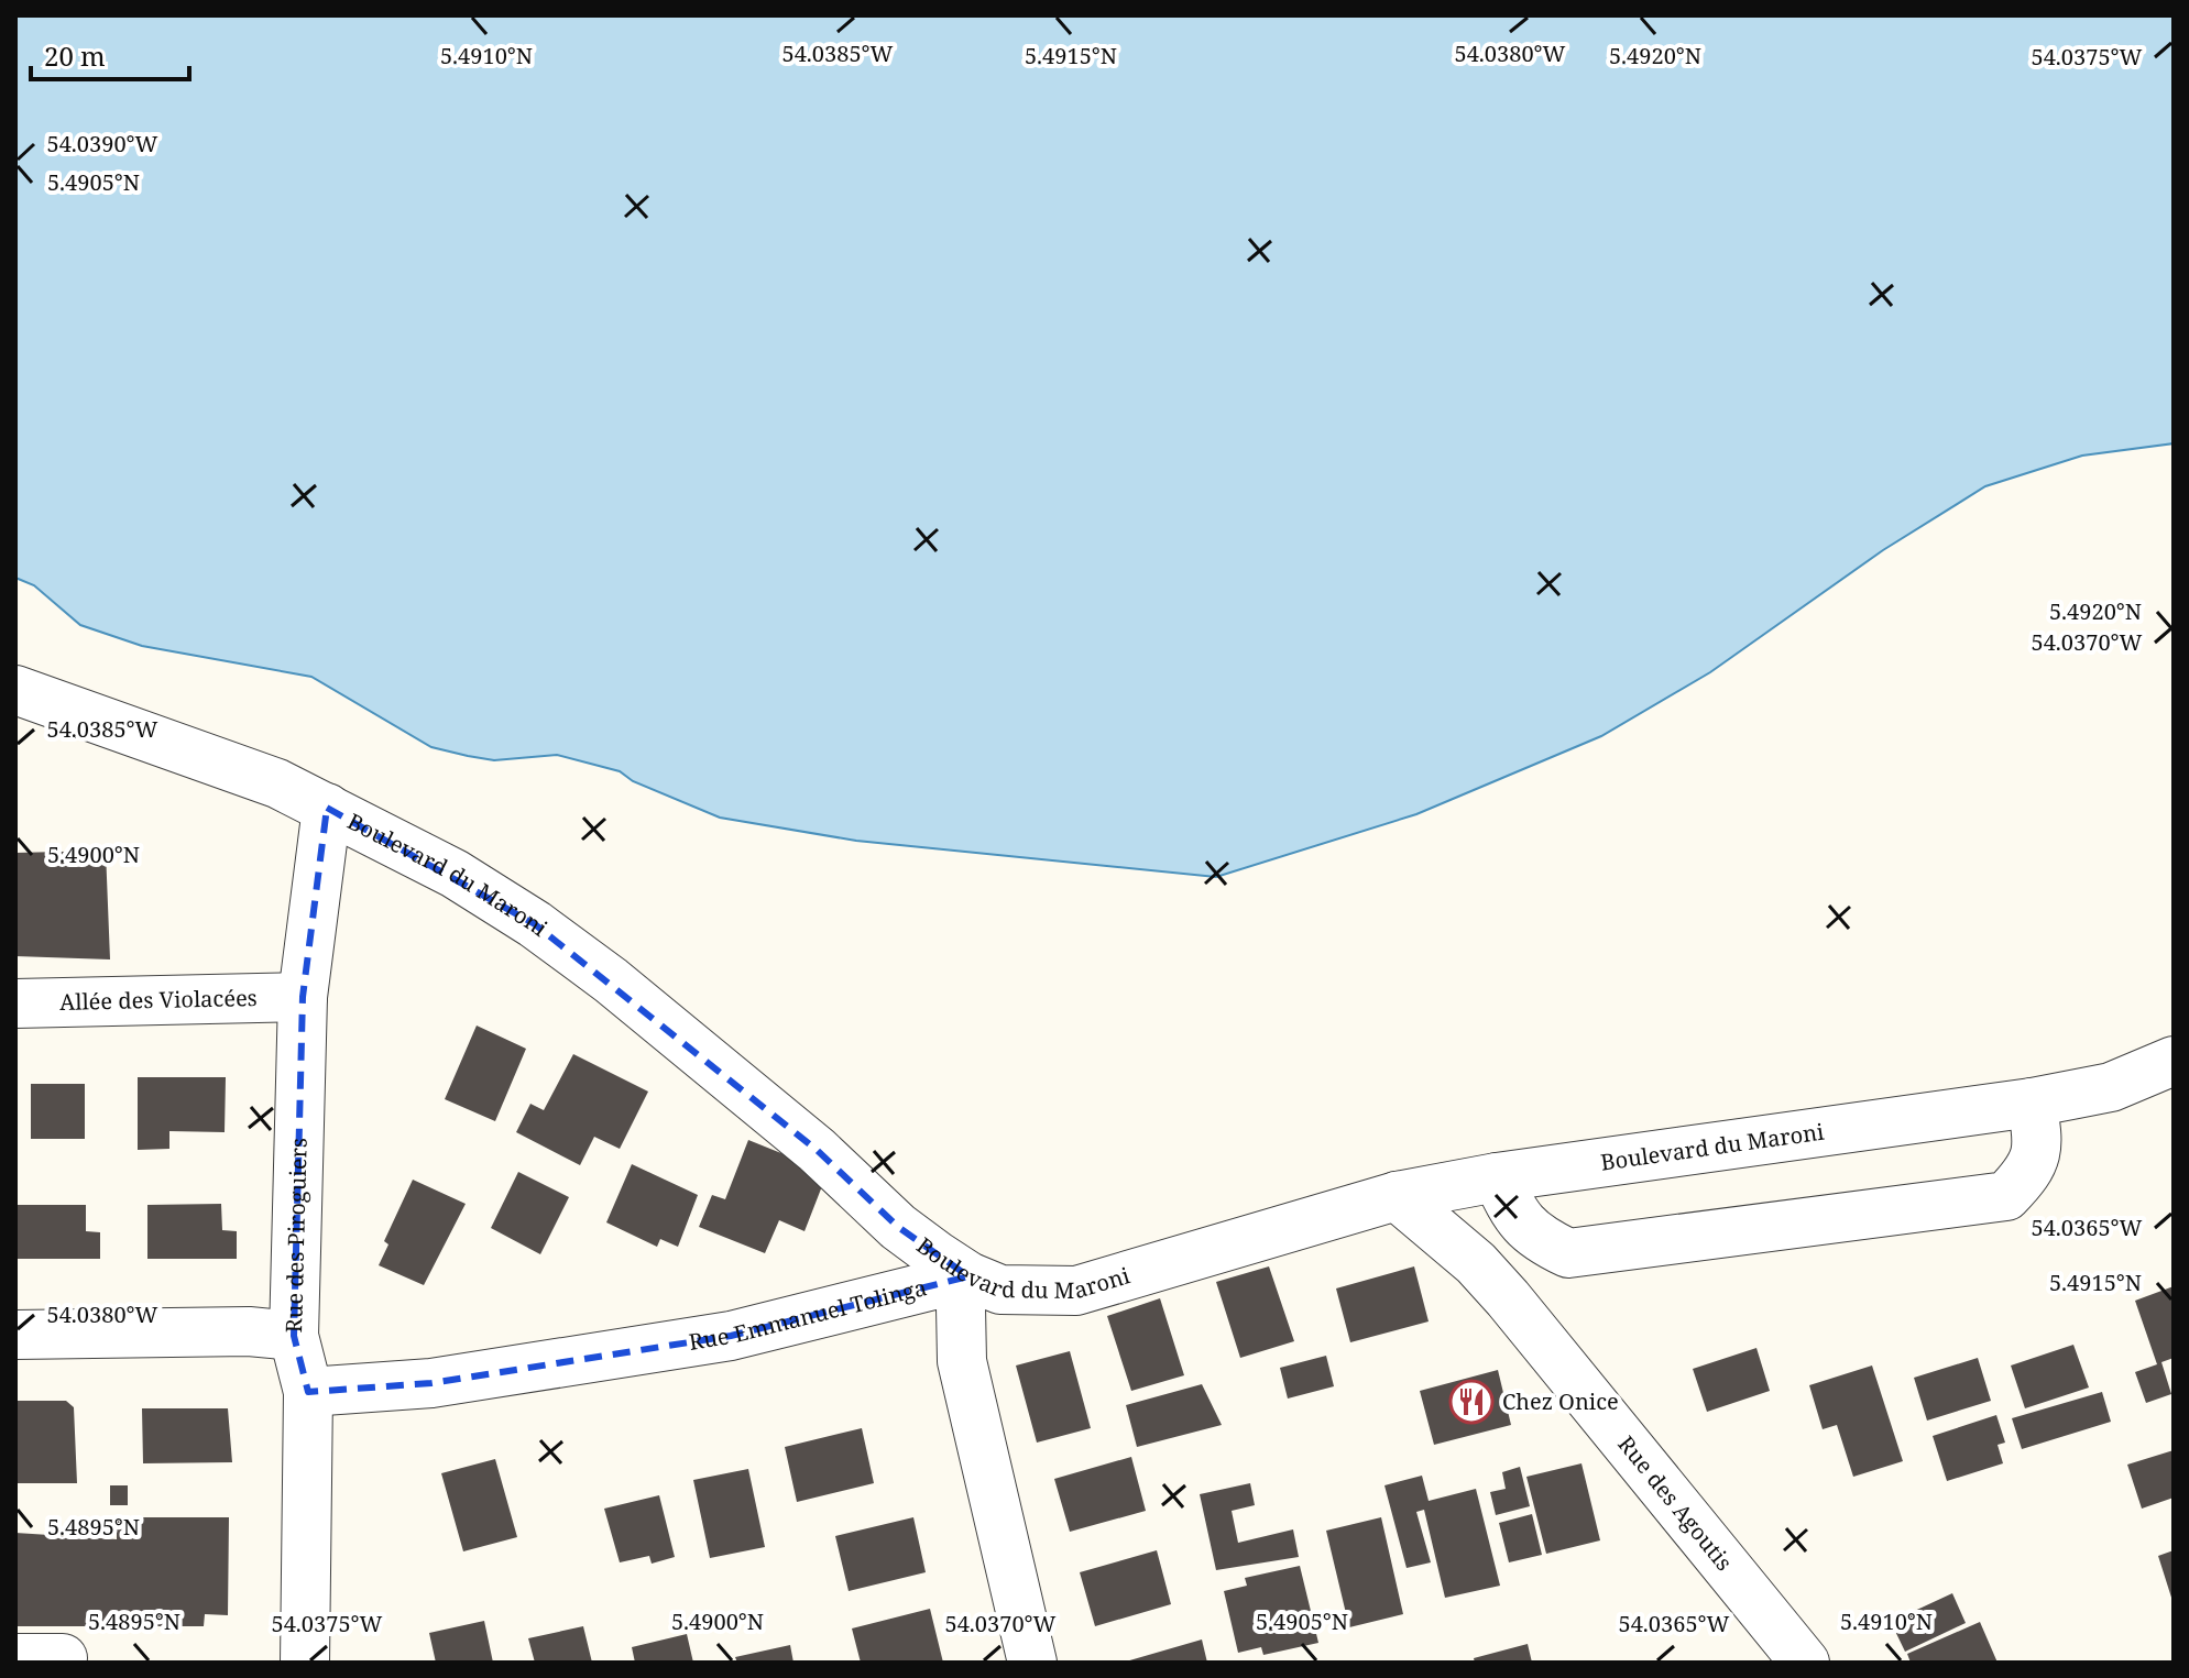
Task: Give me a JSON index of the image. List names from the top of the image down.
{
  "streets": {
    "street": [
      "Boulevard du Maroni",
      "Allée des Violacées",
      "Rue des Piroguiers",
      "Rue Emmanuel Tolinga",
      "Rue des Agoutis"
    ]
  },
  "crossings": [
    ["Boulevard du Maroni", "Rue des Piroguiers"],
    ["Boulevard du Maroni", "Rue Emmanuel Tolinga"],
    ["Boulevard du Maroni", "Rue des Agoutis"],
    ["Allée des Violacées", "Rue des Piroguiers"],
    ["Rue des Piroguiers", "Rue Emmanuel Tolinga"]
  ],
  "places": {
    "restaurant": ["Chez Onice"]
  },
  "scale_bar": "20 m",
  "coordinates": [
    "54.0385°W",
    "54.0380°W",
    "5.4910°N",
    "5.4915°N",
    "5.4920°N",
    "54.0375°W",
    "54.0390°W",
    "5.4905°N",
    "54.0370°W",
    "5.4900°N",
    "54.0365°W",
    "5.4895°N"
  ]
}
